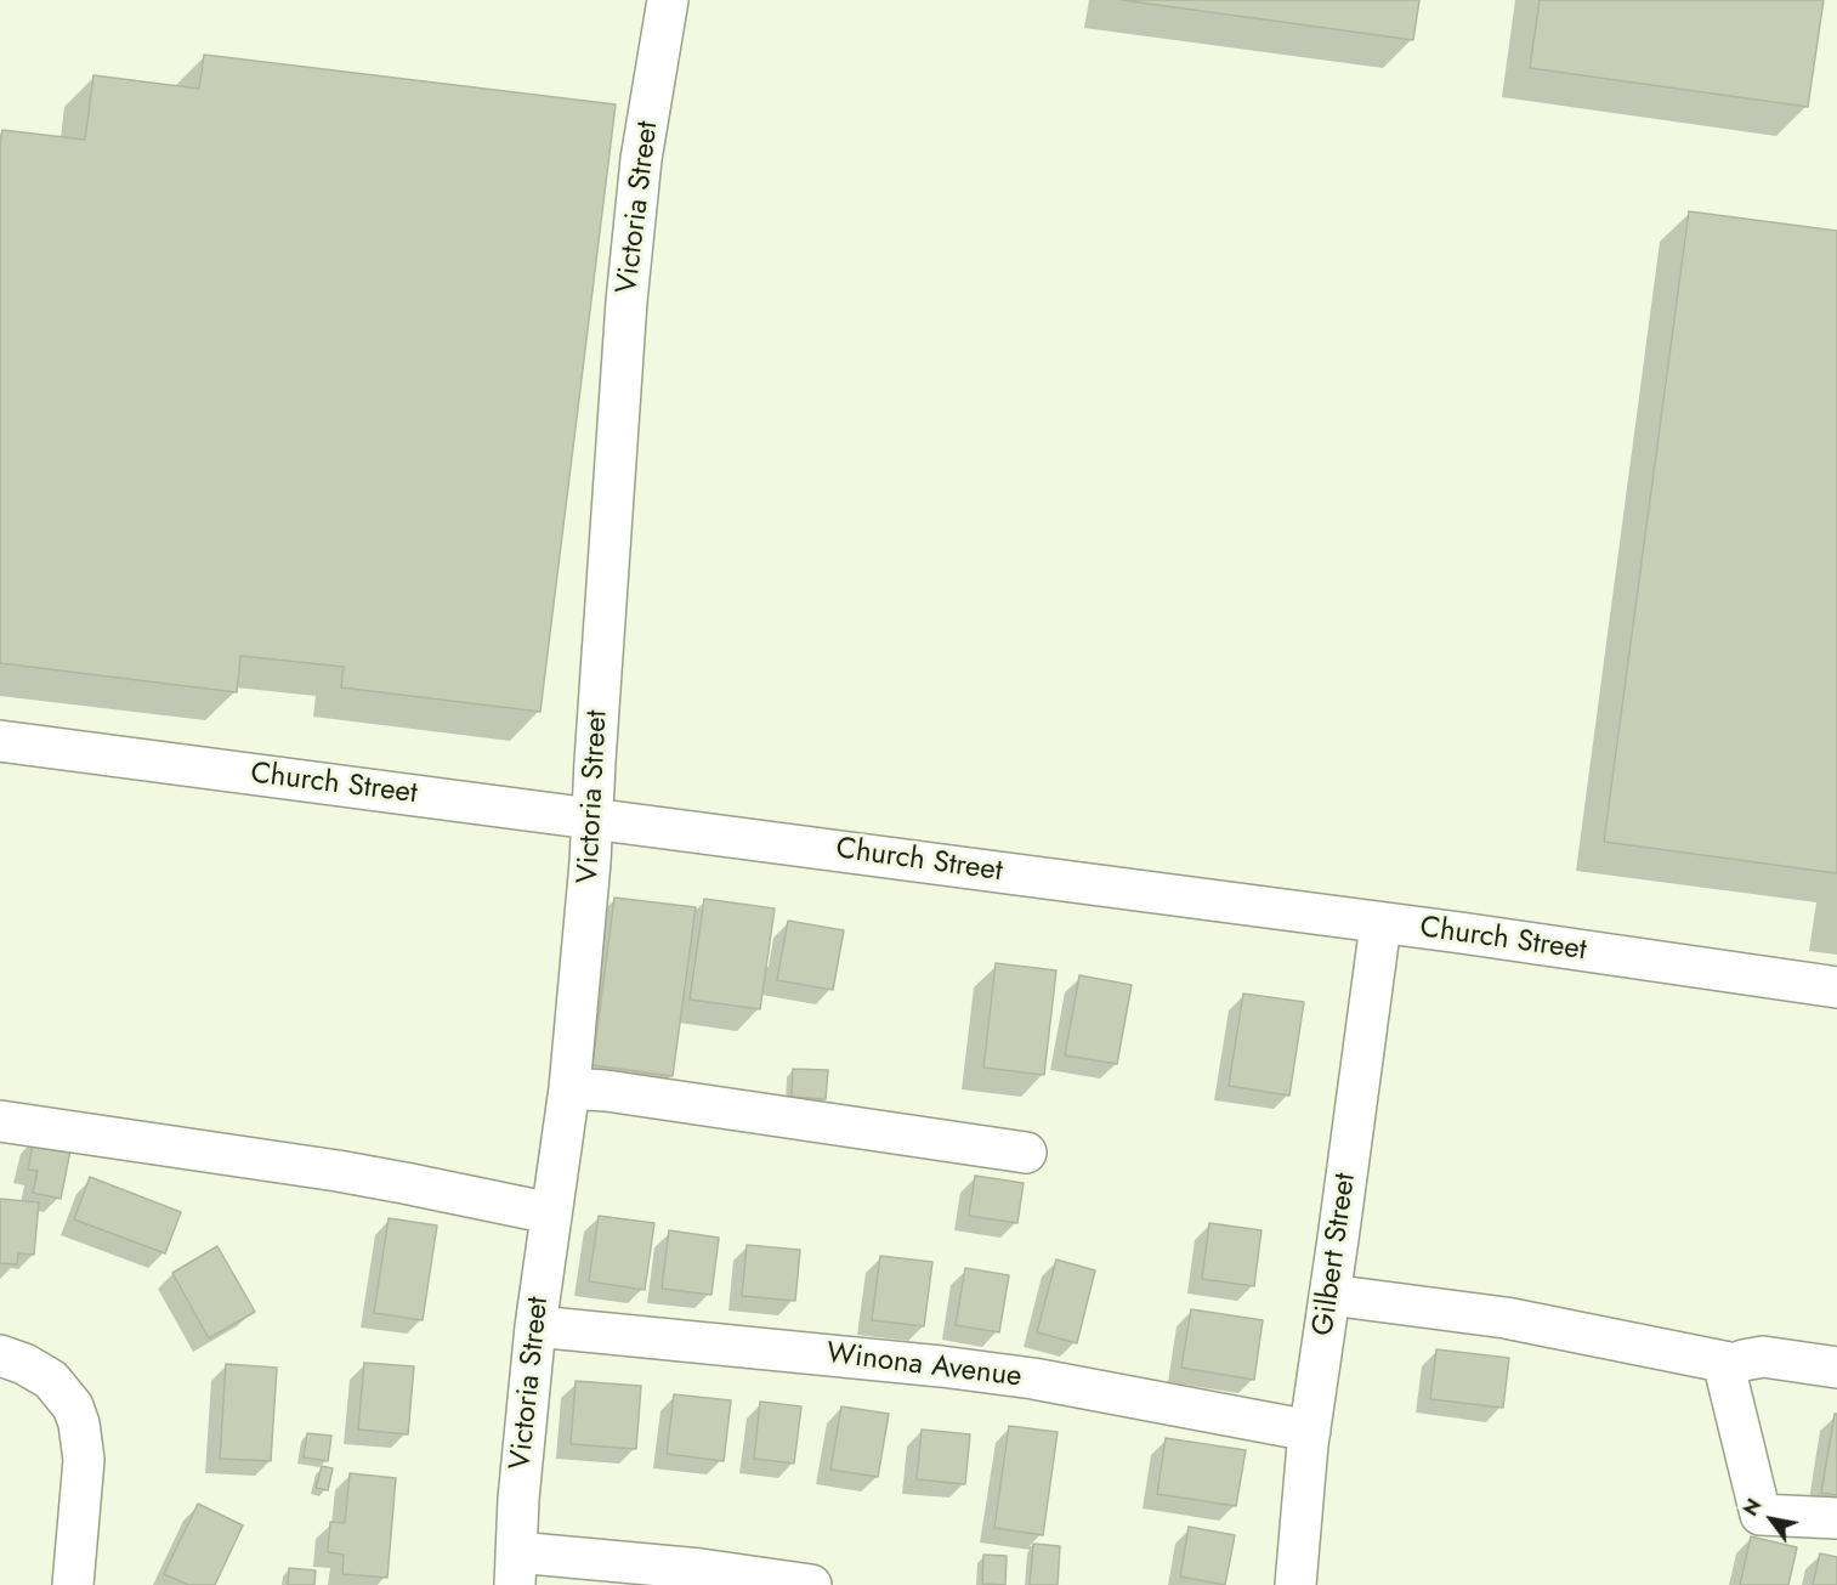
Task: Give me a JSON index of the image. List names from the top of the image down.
{
  "streets": {
    "street": [
      "Victoria Street",
      "Church Street",
      "Gilbert Street",
      "Winona Avenue"
    ]
  },
  "crossings": [
    ["Victoria Street", "Church Street"],
    ["Victoria Street", "Winona Avenue"],
    ["Church Street", "Gilbert Street"],
    ["Gilbert Street", "Winona Avenue"]
  ],
  "north": "top left"
}
